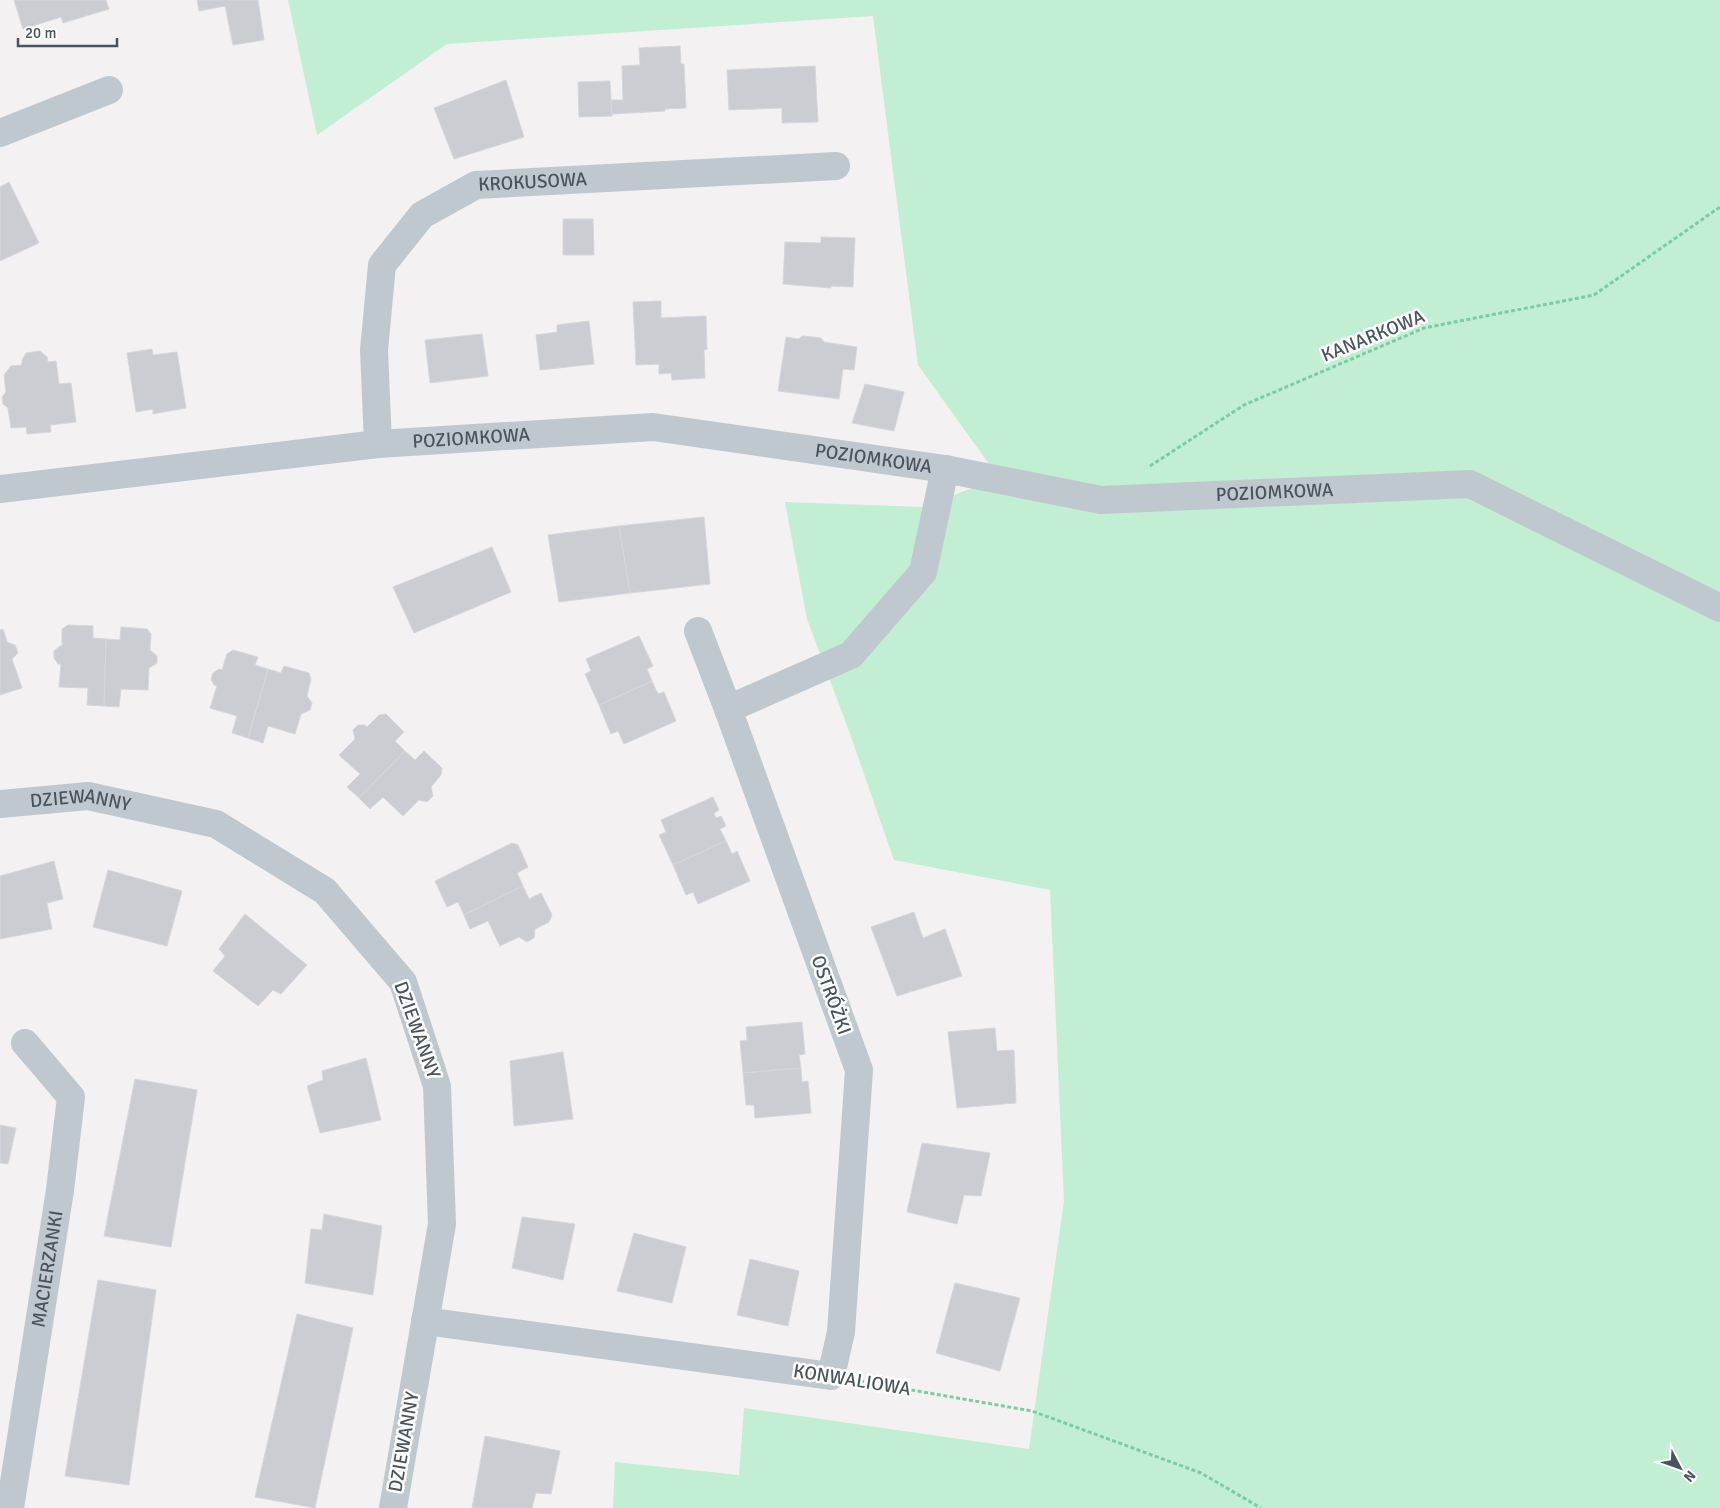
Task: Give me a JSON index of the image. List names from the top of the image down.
{
  "streets": {
    "street": [
      "KROKUSOWA",
      "POZIOMKOWA",
      "DZIEWANNY",
      "OSTRÓŻKI",
      "MACIERZANKI",
      "KONWALIOWA"
    ],
    "path": ["KANARKOWA"]
  },
  "crossings": [
    ["KROKUSOWA", "POZIOMKOWA"],
    ["DZIEWANNY", "KONWALIOWA"],
    ["OSTRÓŻKI", "KONWALIOWA"]
  ],
  "scale_bar": "20 m",
  "north": "bottom right"
}
